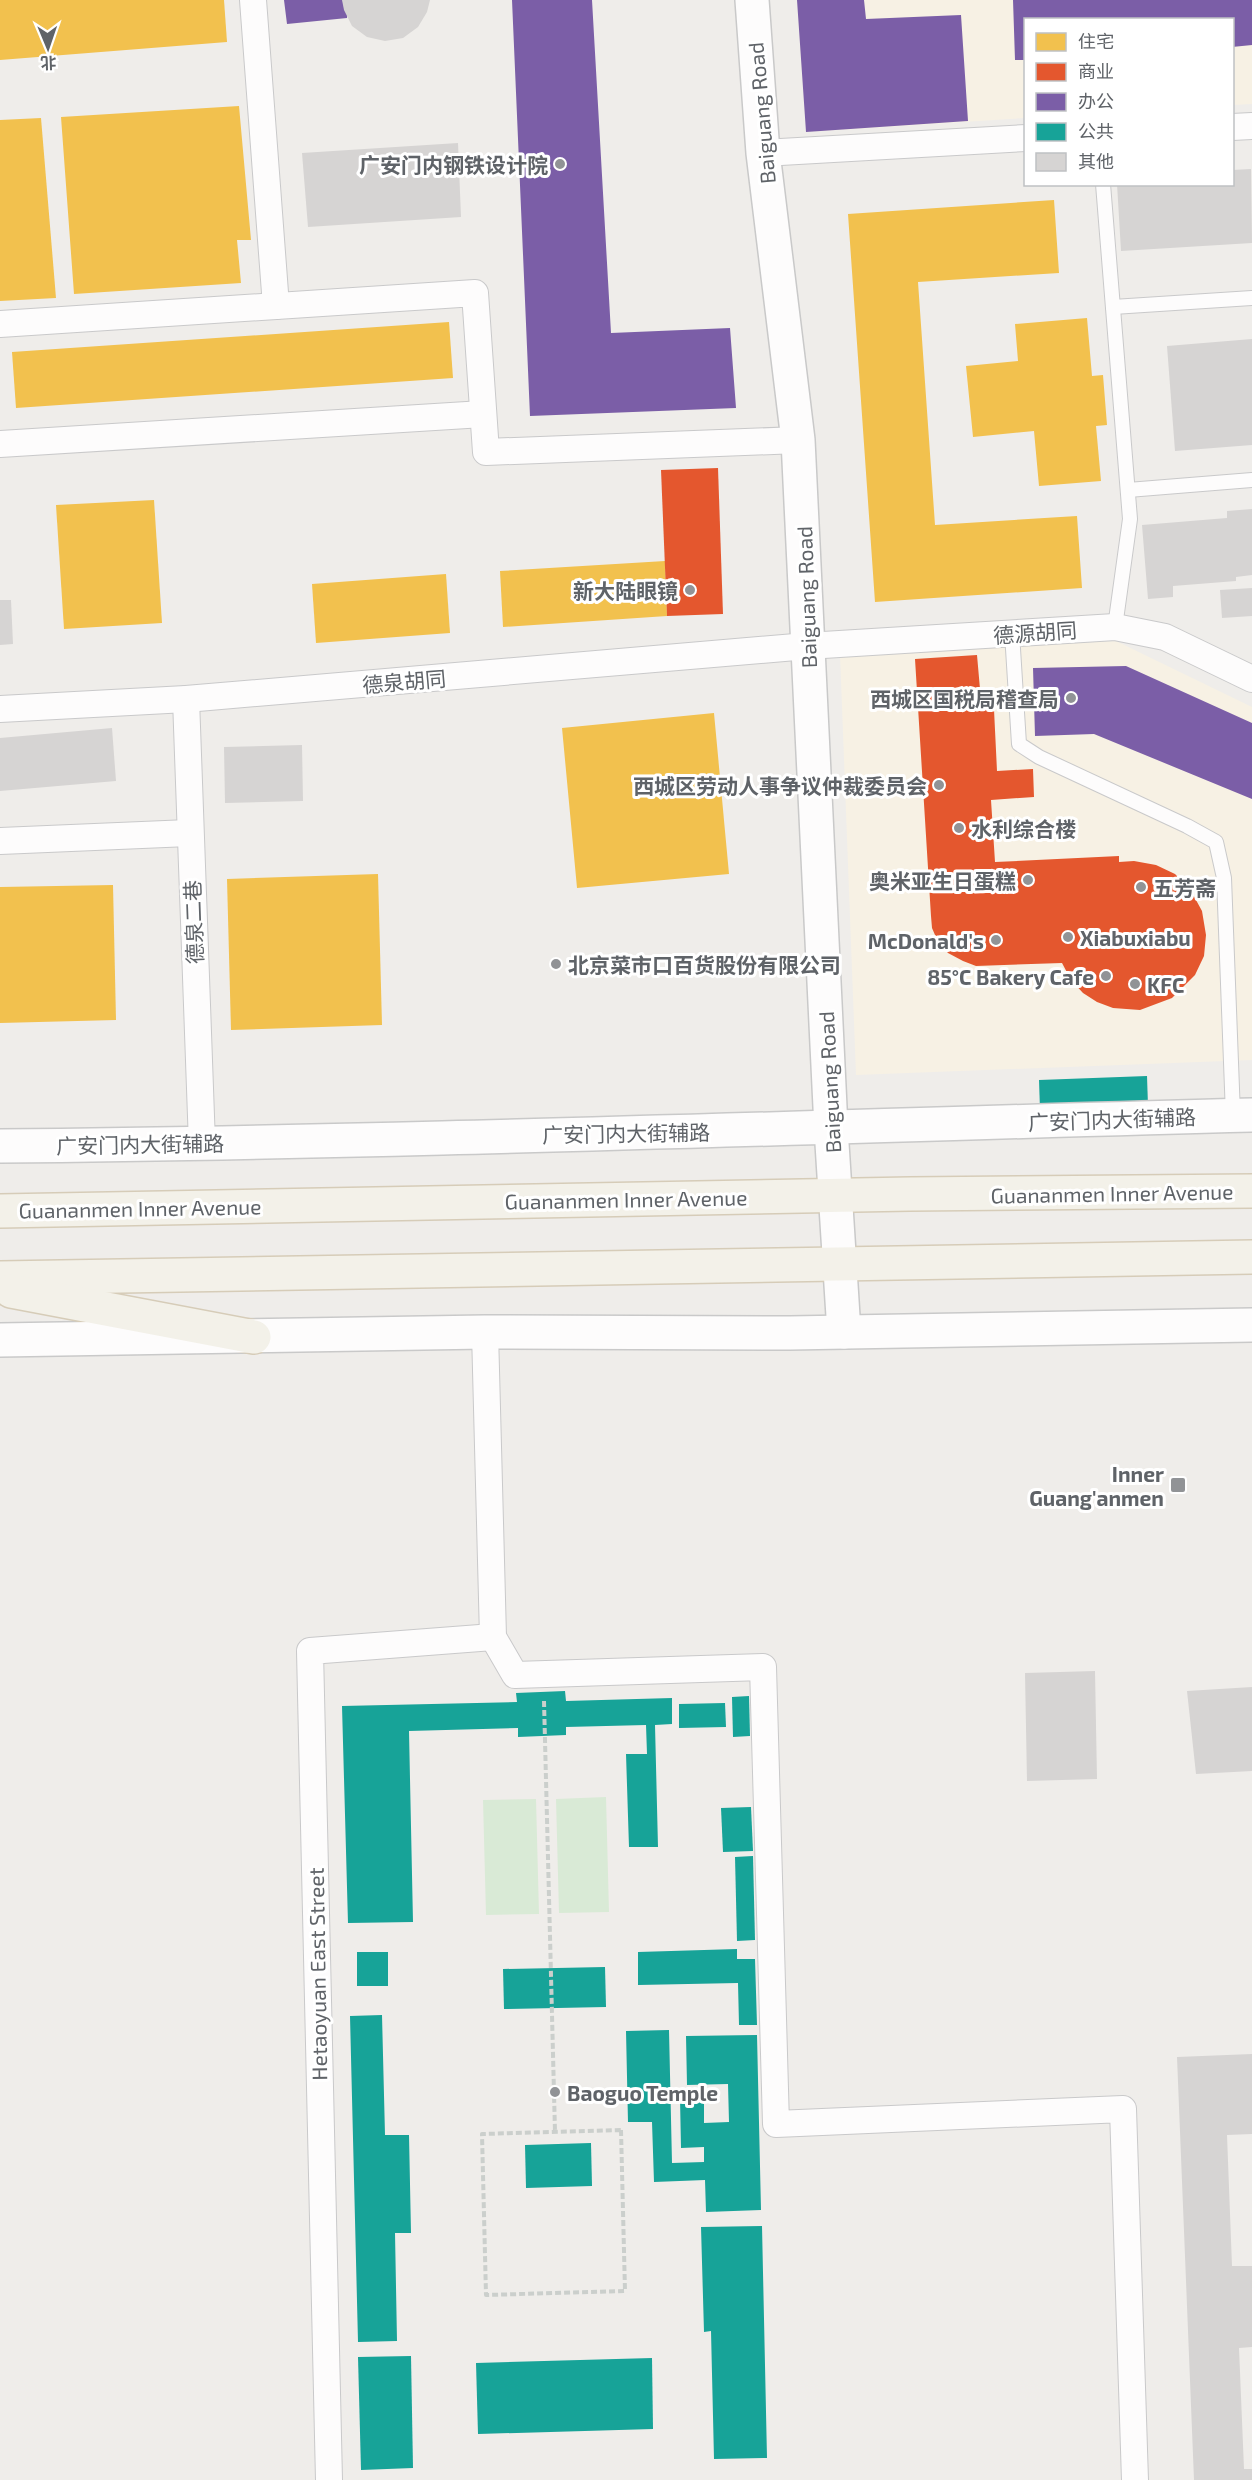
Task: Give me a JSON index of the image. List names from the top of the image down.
{
  "streets": {
    "main road": ["Guananmen Inner Avenue"],
    "street": [
      "Baiguang Road",
      "德源胡同",
      "德泉胡同",
      "德泉二巷",
      "广安门内大街辅路",
      "Hetaoyuan East Street"
    ]
  },
  "crossings": [
    ["Baiguang Road", "德源胡同"],
    ["Baiguang Road", "德泉胡同"],
    ["Baiguang Road", "广安门内大街辅路"],
    ["Baiguang Road", "Guananmen Inner Avenue"],
    ["德源胡同", "德泉胡同"],
    ["德泉胡同", "德泉二巷"],
    ["德泉二巷", "广安门内大街辅路"]
  ],
  "places": {
    "other": [
      "广安门内钢铁设计院",
      "新大陆眼镜",
      "西城区国税局稽查局",
      "西城区劳动人事争议仲裁委员会",
      "水利综合楼",
      "奥米亚生日蛋糕",
      "五芳斋",
      "Xiabuxiabu",
      "McDonald's",
      "北京菜市口百货股份有限公司",
      "85°C Bakery Cafe",
      "KFC",
      "Baoguo Temple"
    ],
    "transit": ["Inner Guang'anmen"]
  },
  "legend": [
    "住宅",
    "商业",
    "办公",
    "公共",
    "其他"
  ],
  "north": "bottom"
}
